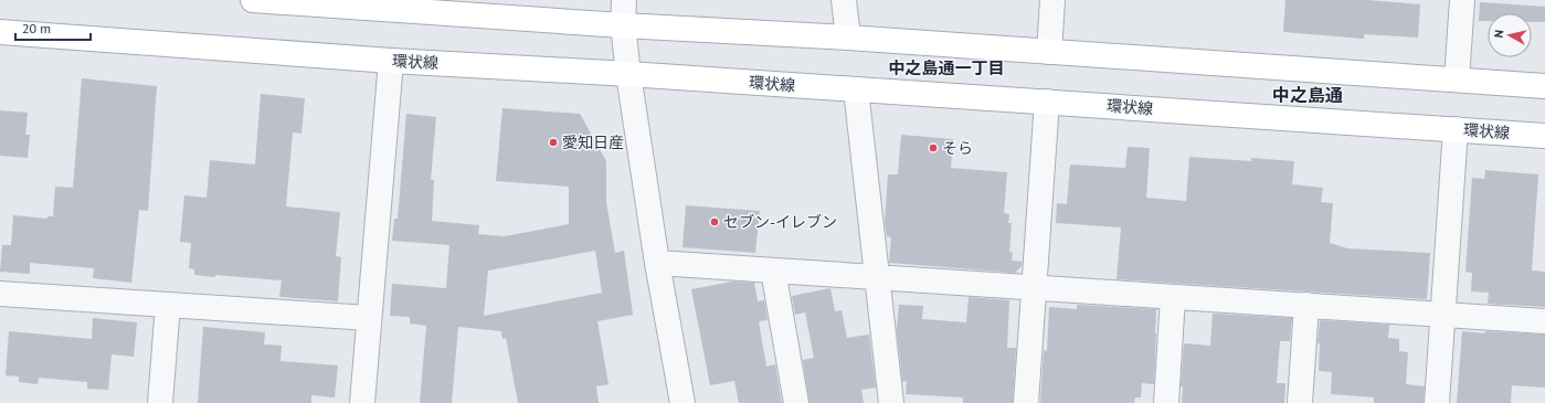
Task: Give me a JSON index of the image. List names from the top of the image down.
{
  "streets": {
    "main road": ["環状線"]
  },
  "districts": ["中之島通一丁目", "中之島通"],
  "places": ["愛知日産", "そら", "セブン-イレブン"],
  "scale_bar": "20 m",
  "north": "left"
}
